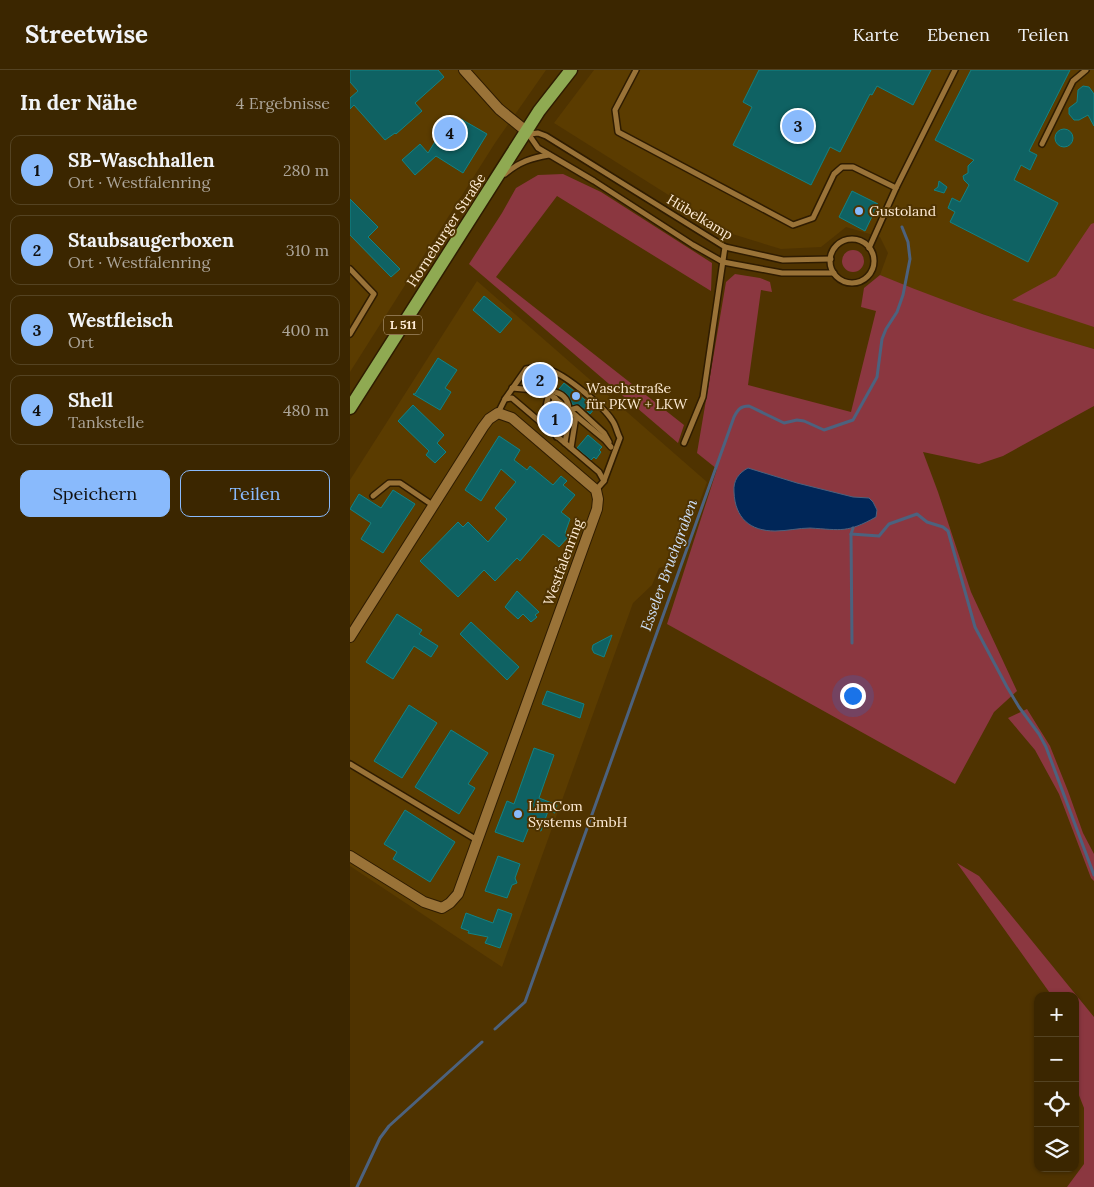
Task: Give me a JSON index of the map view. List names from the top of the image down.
{
  "streets": {
    "main road": ["Horneburger Straße", "L 511"],
    "street": ["Westfalenring"],
    "lane": ["Hübelkamp"]
  },
  "crossings": [
    ["Hübelkamp", "Horneburger Straße"]
  ],
  "water": ["Esseler Bruchgraben"],
  "places": ["Gustoland", "Waschstraße für PKW + LKW", "LimCom Systems GmbH"],
  "page": {
    "header": "Streetwise",
    "nav": ["Karte", "Ebenen", "Teilen"],
    "heading": ["In der Nähe", "4 Ergebnisse"],
    "pins": [
      "3",
      "4",
      "2",
      "1"
    ],
    "list": [
      {
        "mark": "1",
        "name": "SB-Waschhallen",
        "note": "Ort · Westfalenring",
        "value": "280 m"
      },
      {
        "mark": "2",
        "name": "Staubsaugerboxen",
        "note": "Ort · Westfalenring",
        "value": "310 m"
      },
      {
        "mark": "3",
        "name": "Westfleisch",
        "note": "Ort",
        "value": "400 m"
      },
      {
        "mark": "4",
        "name": "Shell",
        "note": "Tankstelle",
        "value": "480 m"
      }
    ],
    "buttons": ["Speichern", "Teilen"],
    "map_buttons": ["+", "−"]
  }
}
